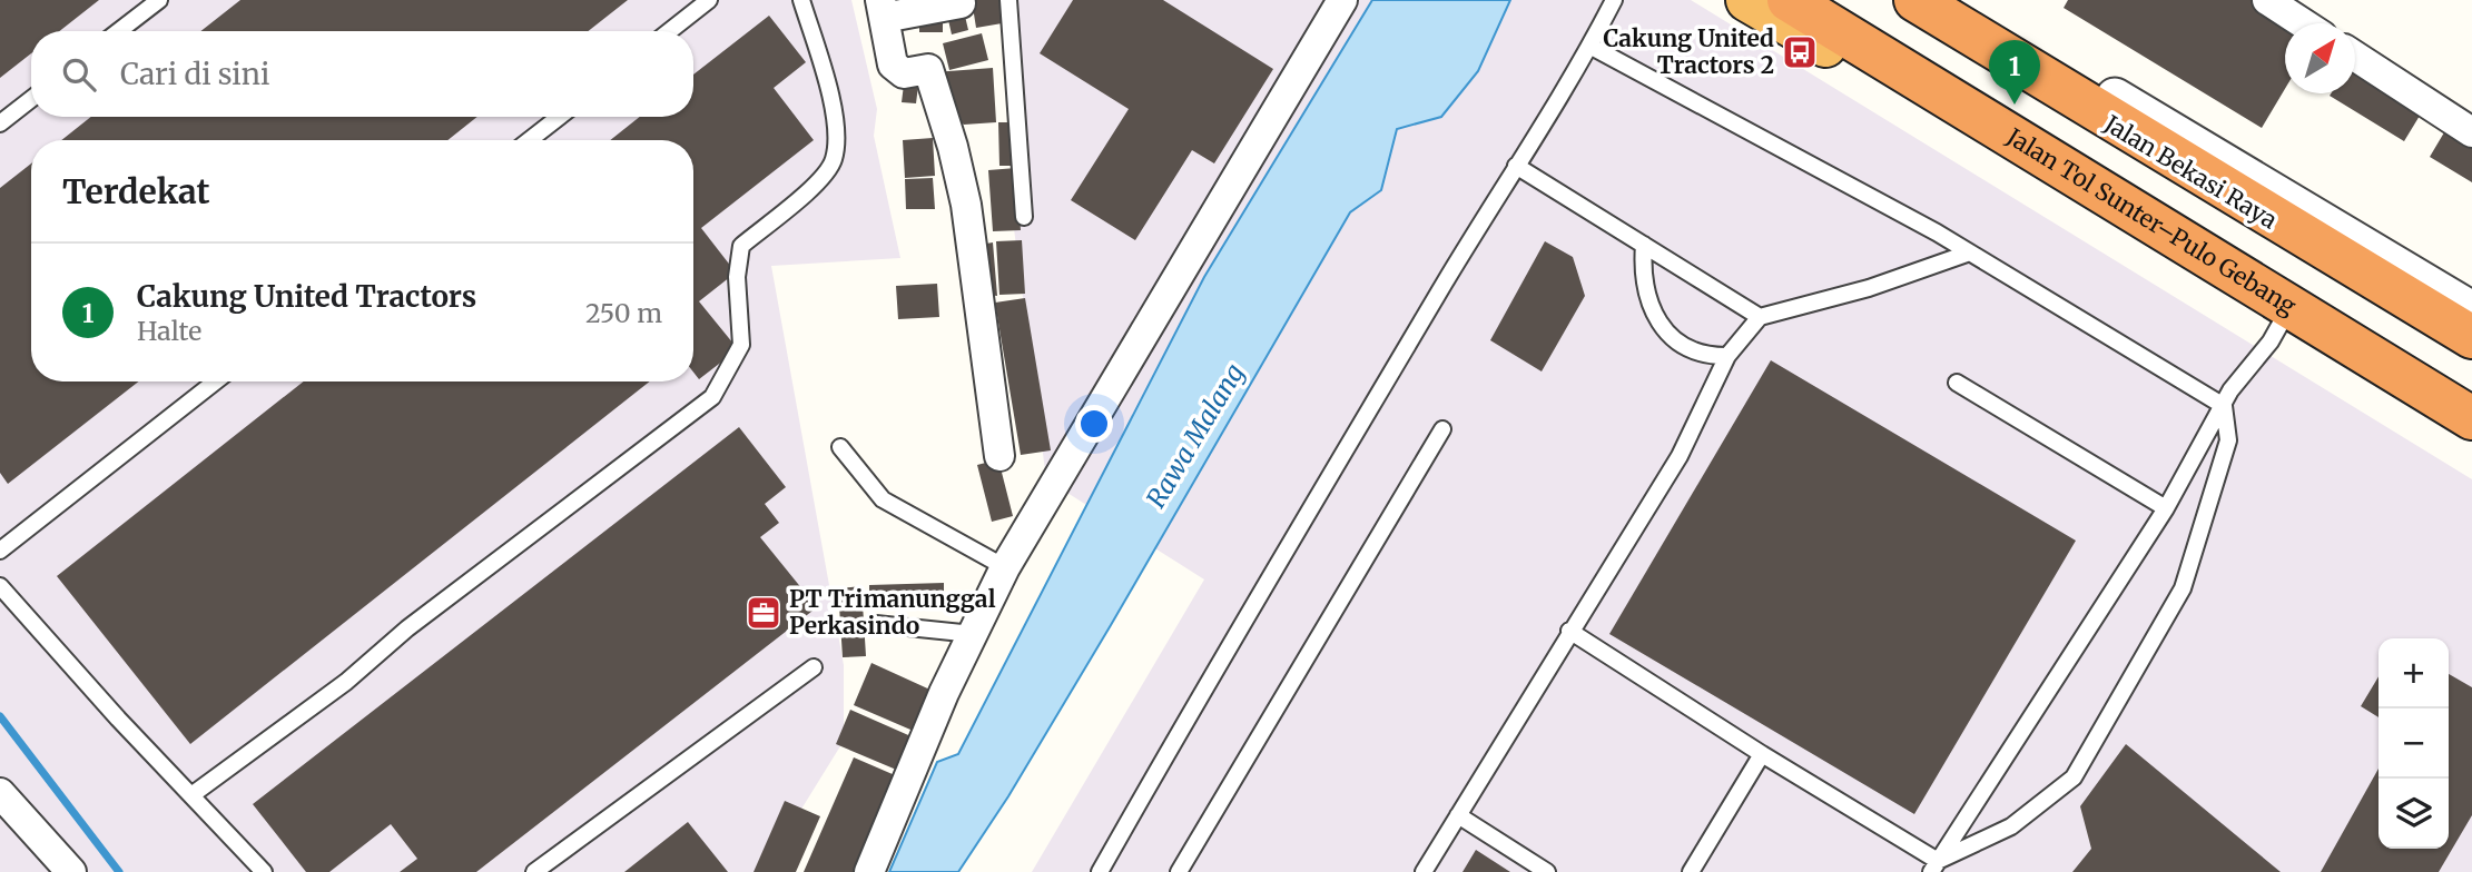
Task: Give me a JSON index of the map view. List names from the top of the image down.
{
  "streets": {
    "highway": ["Jalan Bekasi Raya", "Jalan Tol Sunter–Pulo Gebang"]
  },
  "water": ["Rawa Malang"],
  "places": {
    "bus stop": ["Cakung United Tractors 2"],
    "office": ["PT Trimanunggal Perkasindo"]
  },
  "north": "top right",
  "page": {
    "search": "Cari di sini",
    "pins": "1",
    "heading": "Terdekat",
    "list": [
      {
        "mark": "1",
        "name": "Cakung United Tractors",
        "note": "Halte",
        "value": "250 m"
      }
    ],
    "map_buttons": ["+", "−"]
  }
}
